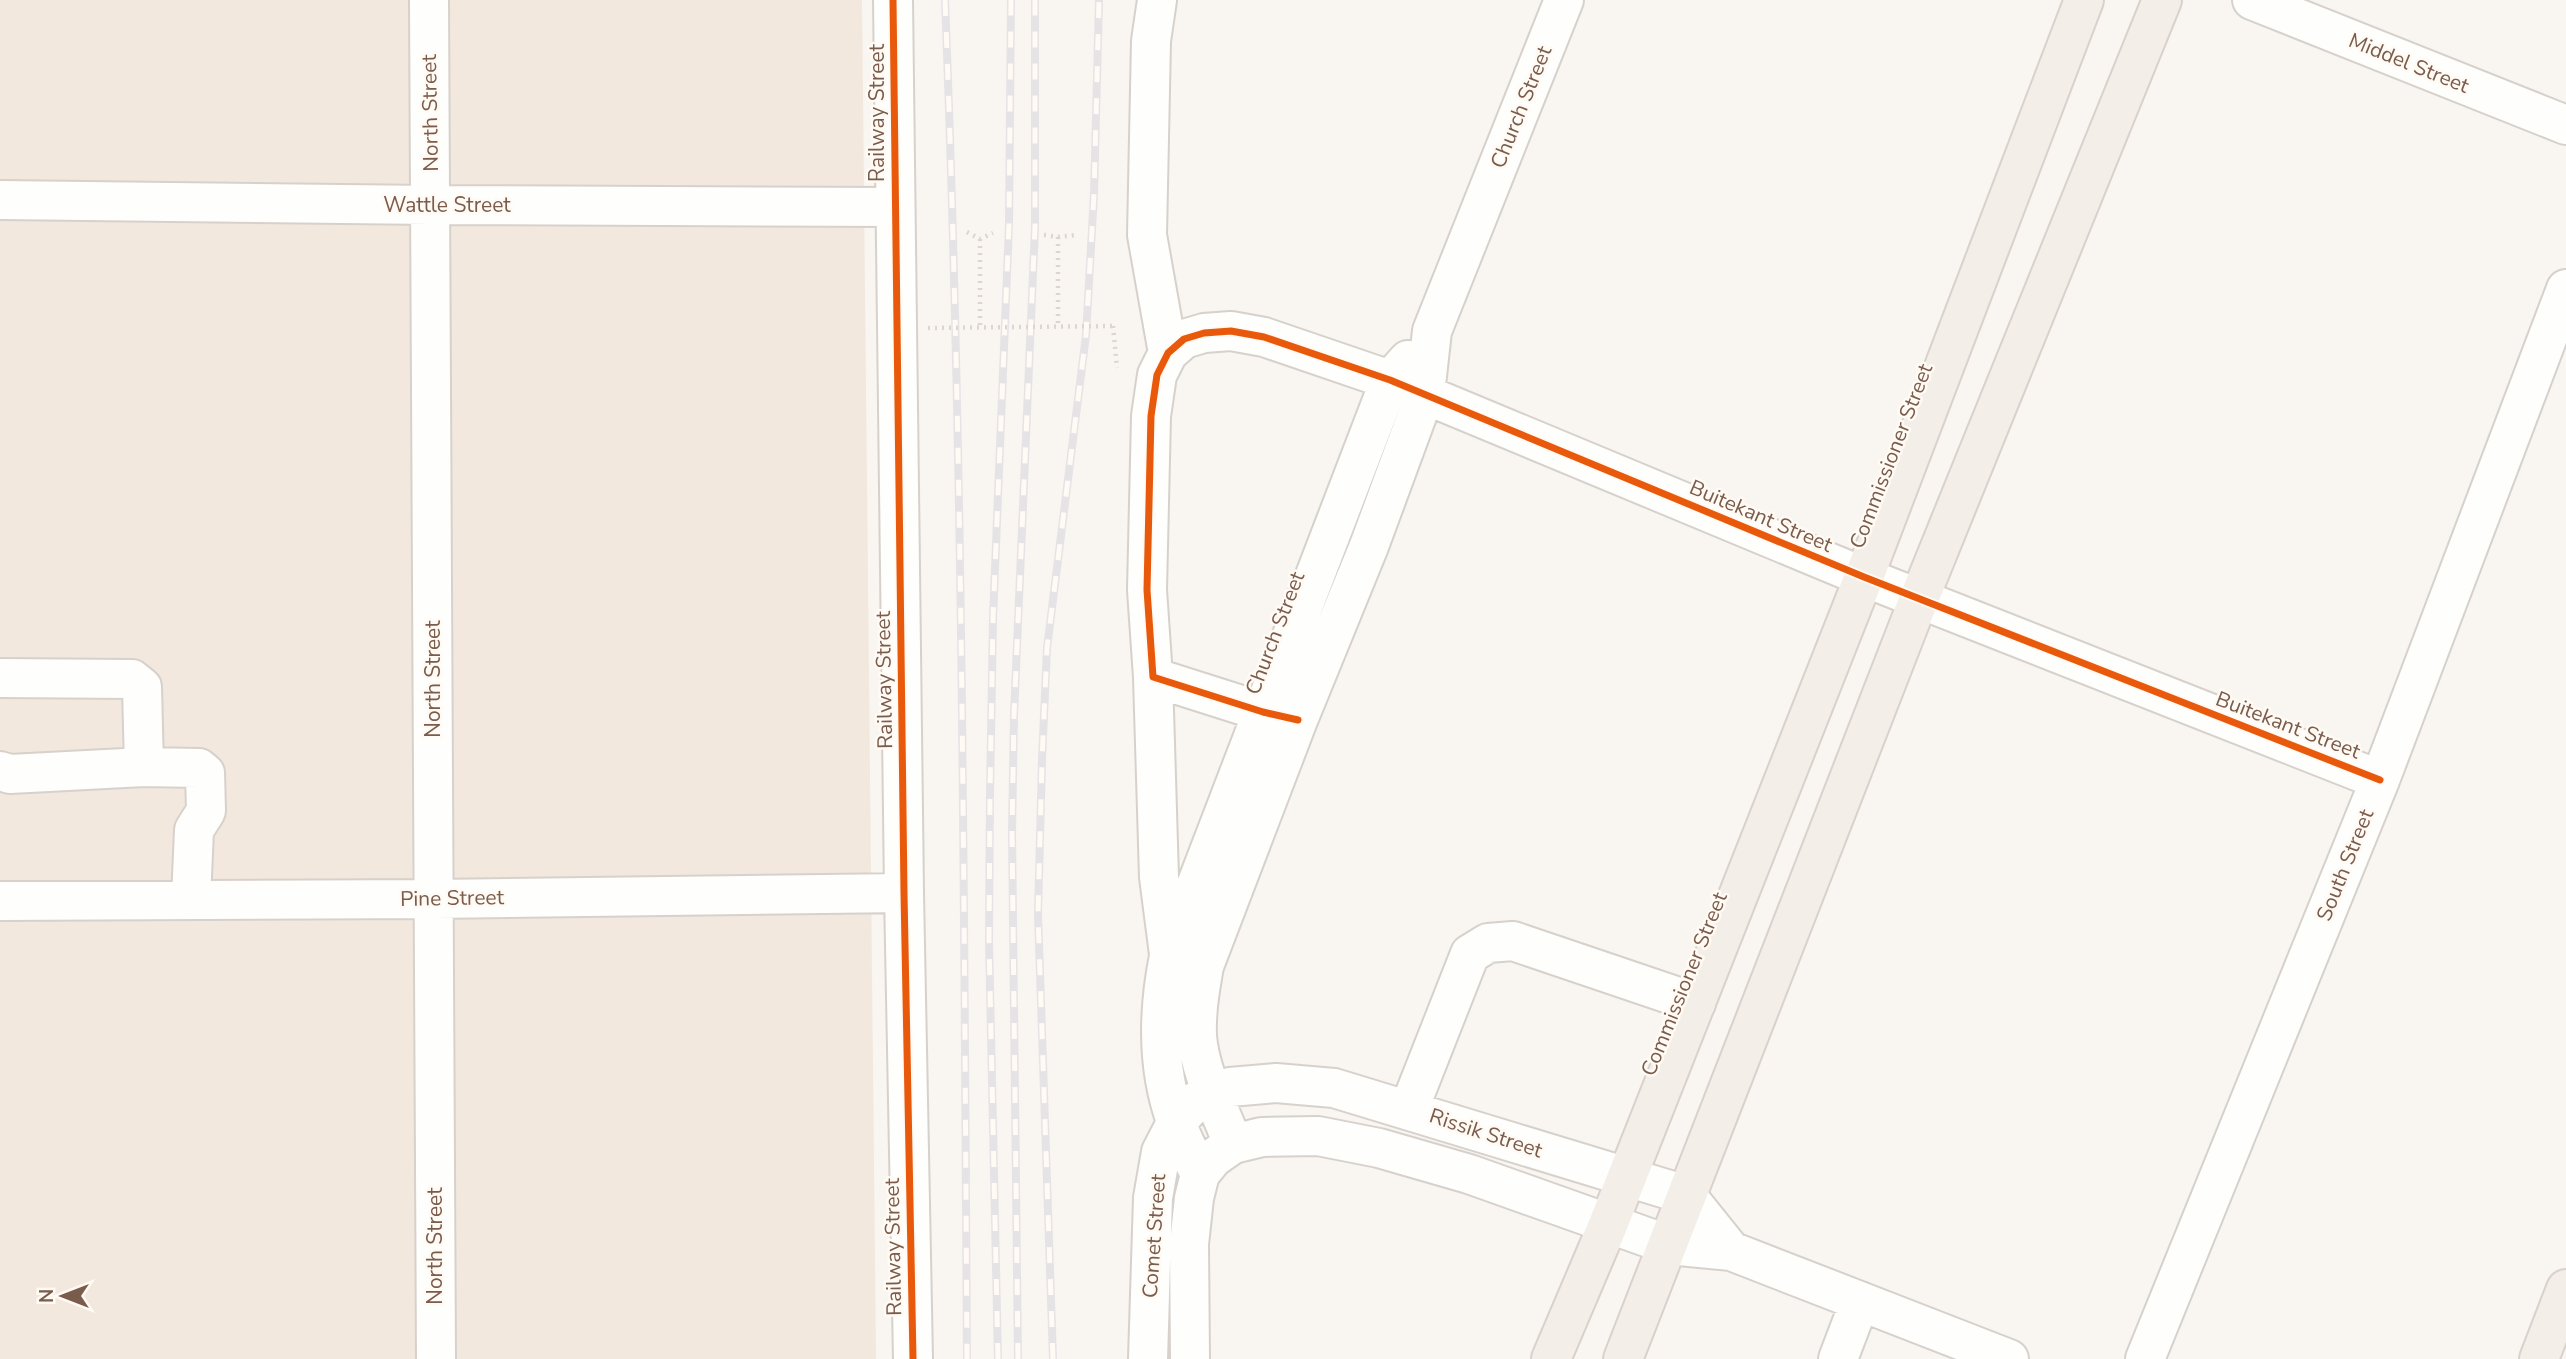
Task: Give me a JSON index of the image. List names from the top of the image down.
{
  "streets": {
    "main road": ["Commissioner Street"],
    "street": [
      "Middel Street",
      "Church Street",
      "North Street",
      "Railway Street",
      "Wattle Street",
      "Buitekant Street",
      "South Street",
      "Pine Street",
      "Rissik Street",
      "Comet Street"
    ]
  },
  "crossings": [
    ["Church Street", "Buitekant Street"],
    ["Church Street", "Rissik Street"],
    ["Church Street", "Comet Street"],
    ["North Street", "Wattle Street"],
    ["North Street", "Pine Street"],
    ["Railway Street", "Wattle Street"],
    ["Railway Street", "Pine Street"],
    ["Commissioner Street", "Buitekant Street"],
    ["Commissioner Street", "Rissik Street"],
    ["Buitekant Street", "South Street"],
    ["Rissik Street", "Comet Street"]
  ],
  "north": "left"
}
